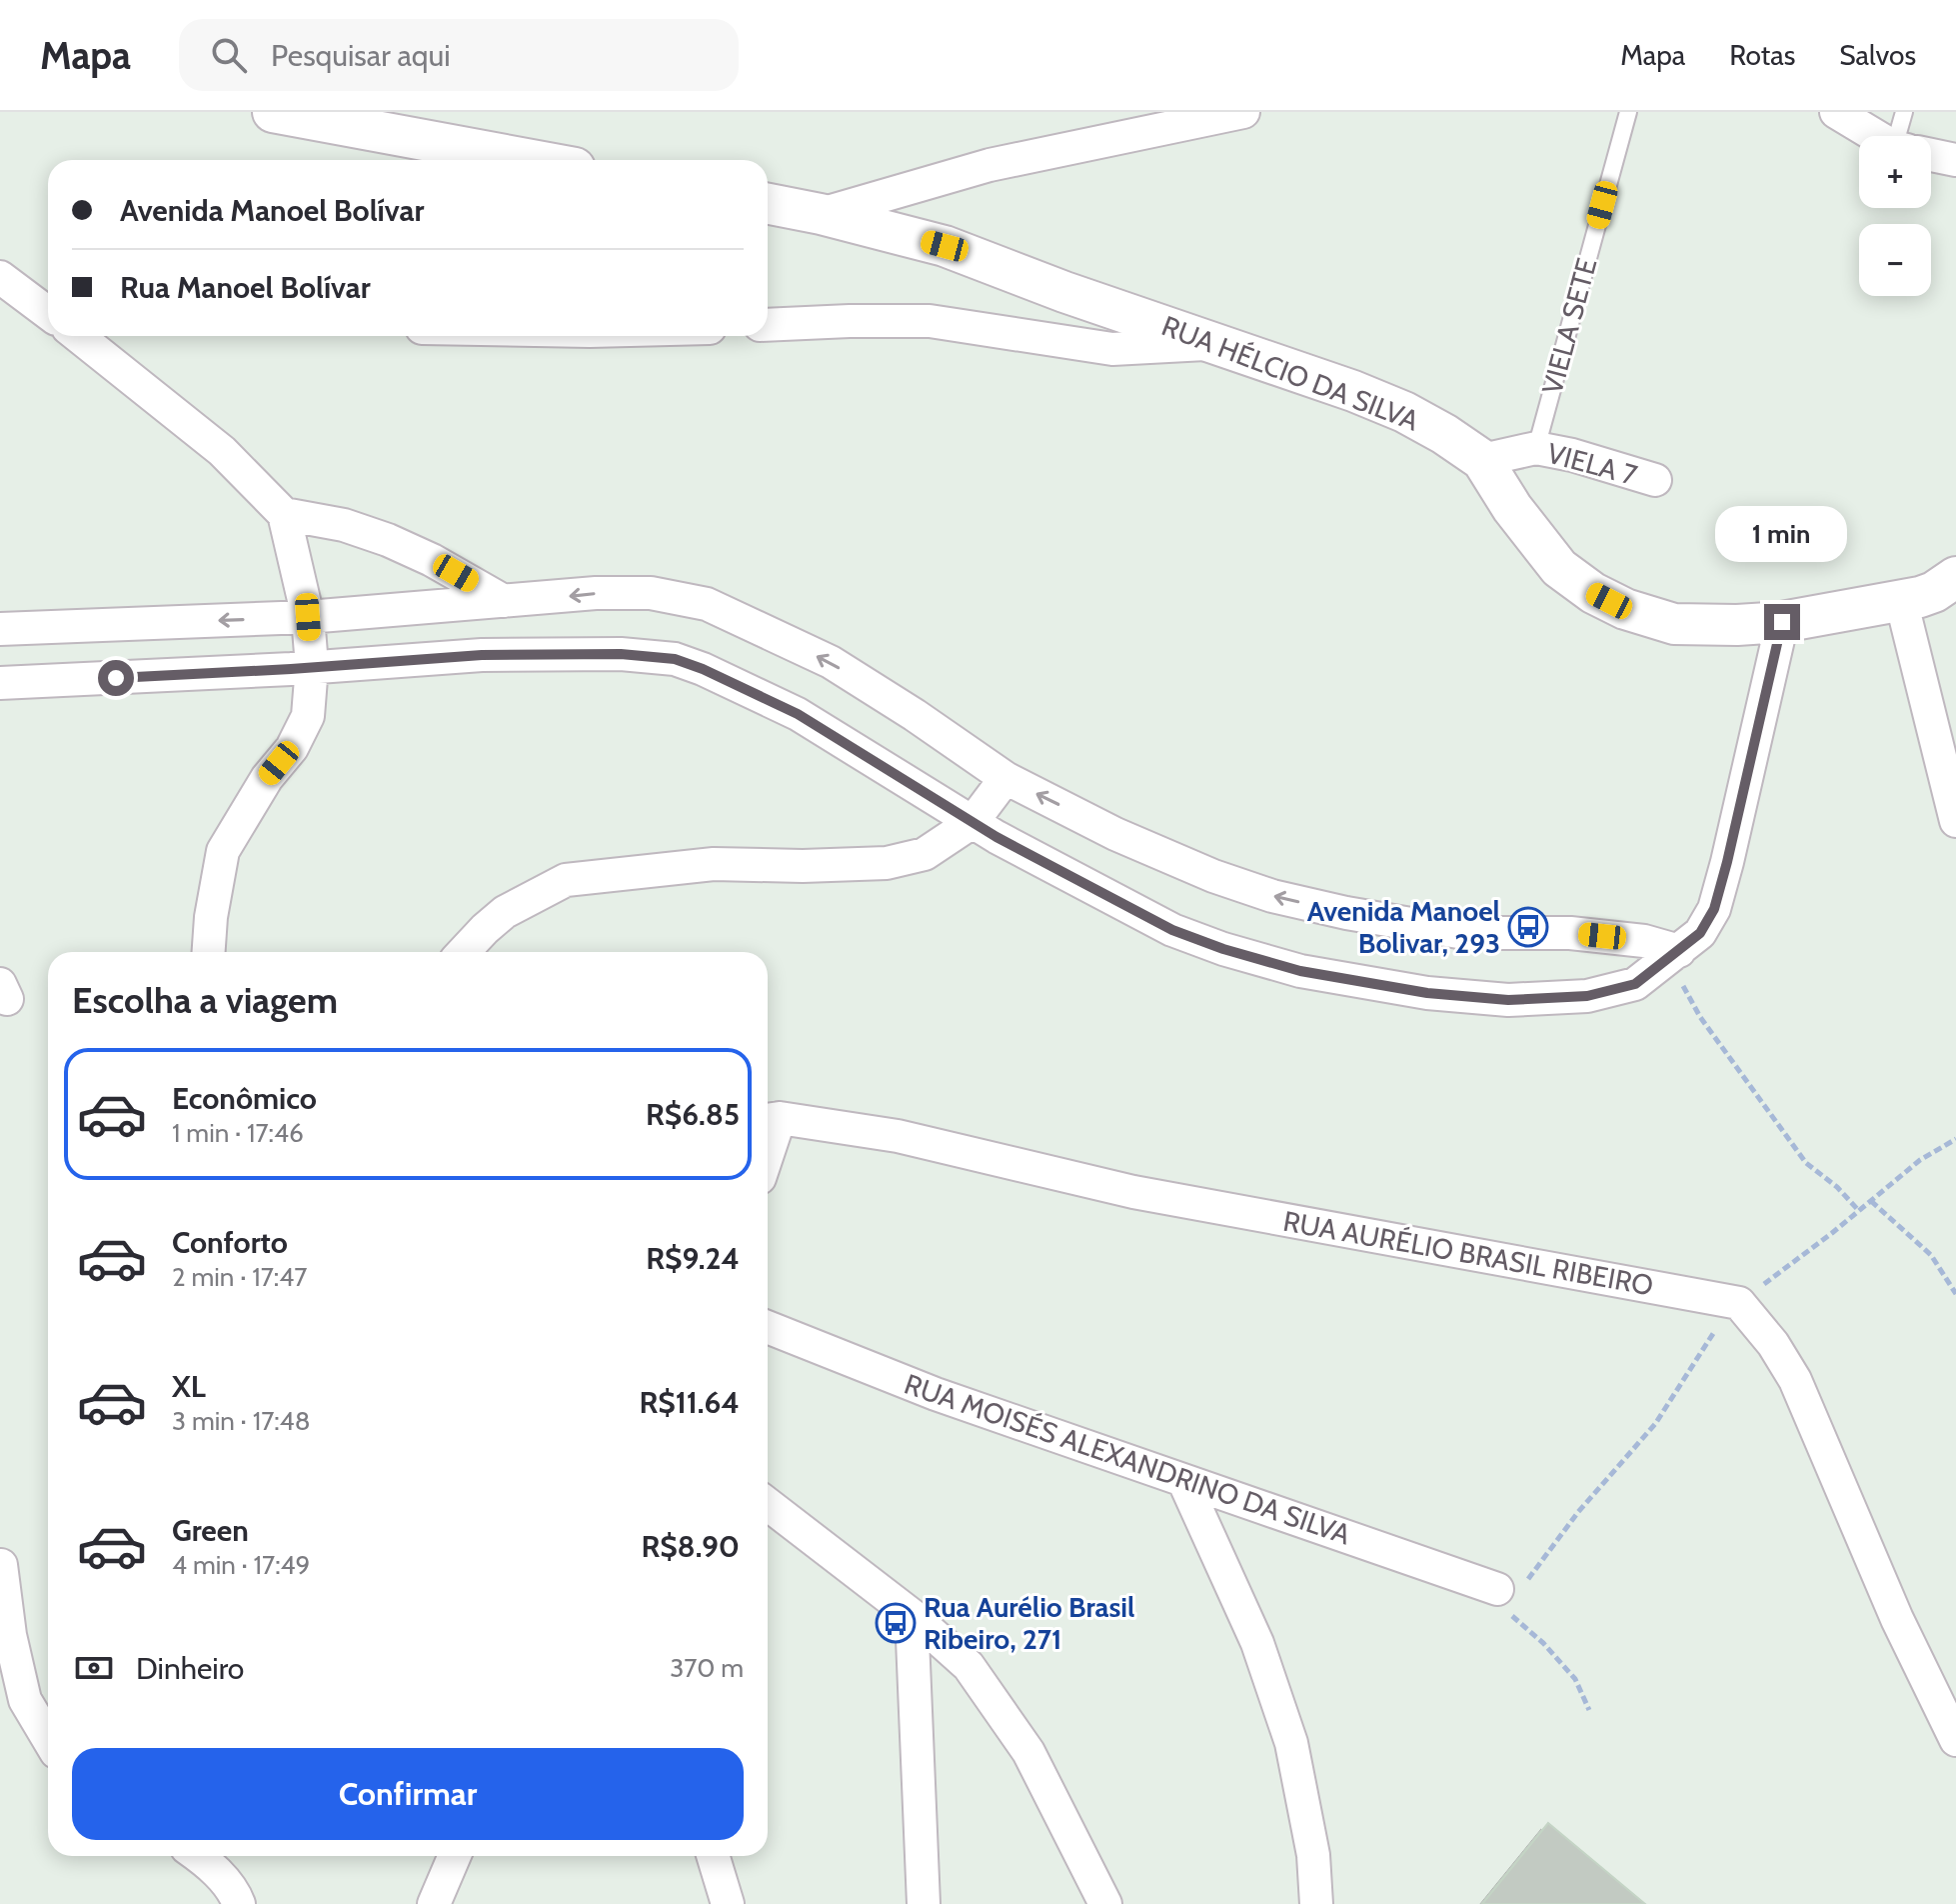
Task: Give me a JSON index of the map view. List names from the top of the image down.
{
  "streets": {
    "street": [
      "RUA HÉLCIO DA SILVA",
      "VIELA 7",
      "RUA AURÉLIO BRASIL RIBEIRO",
      "RUA MOISÉS ALEXANDRINO DA SILVA"
    ],
    "lane": ["VIELA SETE"]
  },
  "crossings": [
    ["VIELA SETE", "VIELA 7"],
    ["RUA HÉLCIO DA SILVA", "VIELA 7"]
  ],
  "places": {
    "bus stop": ["Avenida Manoel Bolivar, 293", "Rua Aurélio Brasil Ribeiro, 271"]
  },
  "page": {
    "header": "Mapa",
    "search": "Pesquisar aqui",
    "nav": ["Mapa", "Rotas", "Salvos"],
    "map_buttons": ["+", "−"],
    "banner": ["Avenida Manoel Bolívar", "Rua Manoel Bolívar"],
    "bubble": "1 min",
    "heading": "Escolha a viagem",
    "list": [
      {
        "name": "Econômico",
        "note": "1 min · 17:46",
        "value": "R$6.85"
      },
      {
        "name": "Conforto",
        "note": "2 min · 17:47",
        "value": "R$9.24"
      },
      {
        "name": "XL",
        "note": "3 min · 17:48",
        "value": "R$11.64"
      },
      {
        "name": "Green",
        "note": "4 min · 17:49",
        "value": "R$8.90"
      }
    ],
    "pay": ["Dinheiro", "370 m"],
    "buttons": "Confirmar"
  }
}
